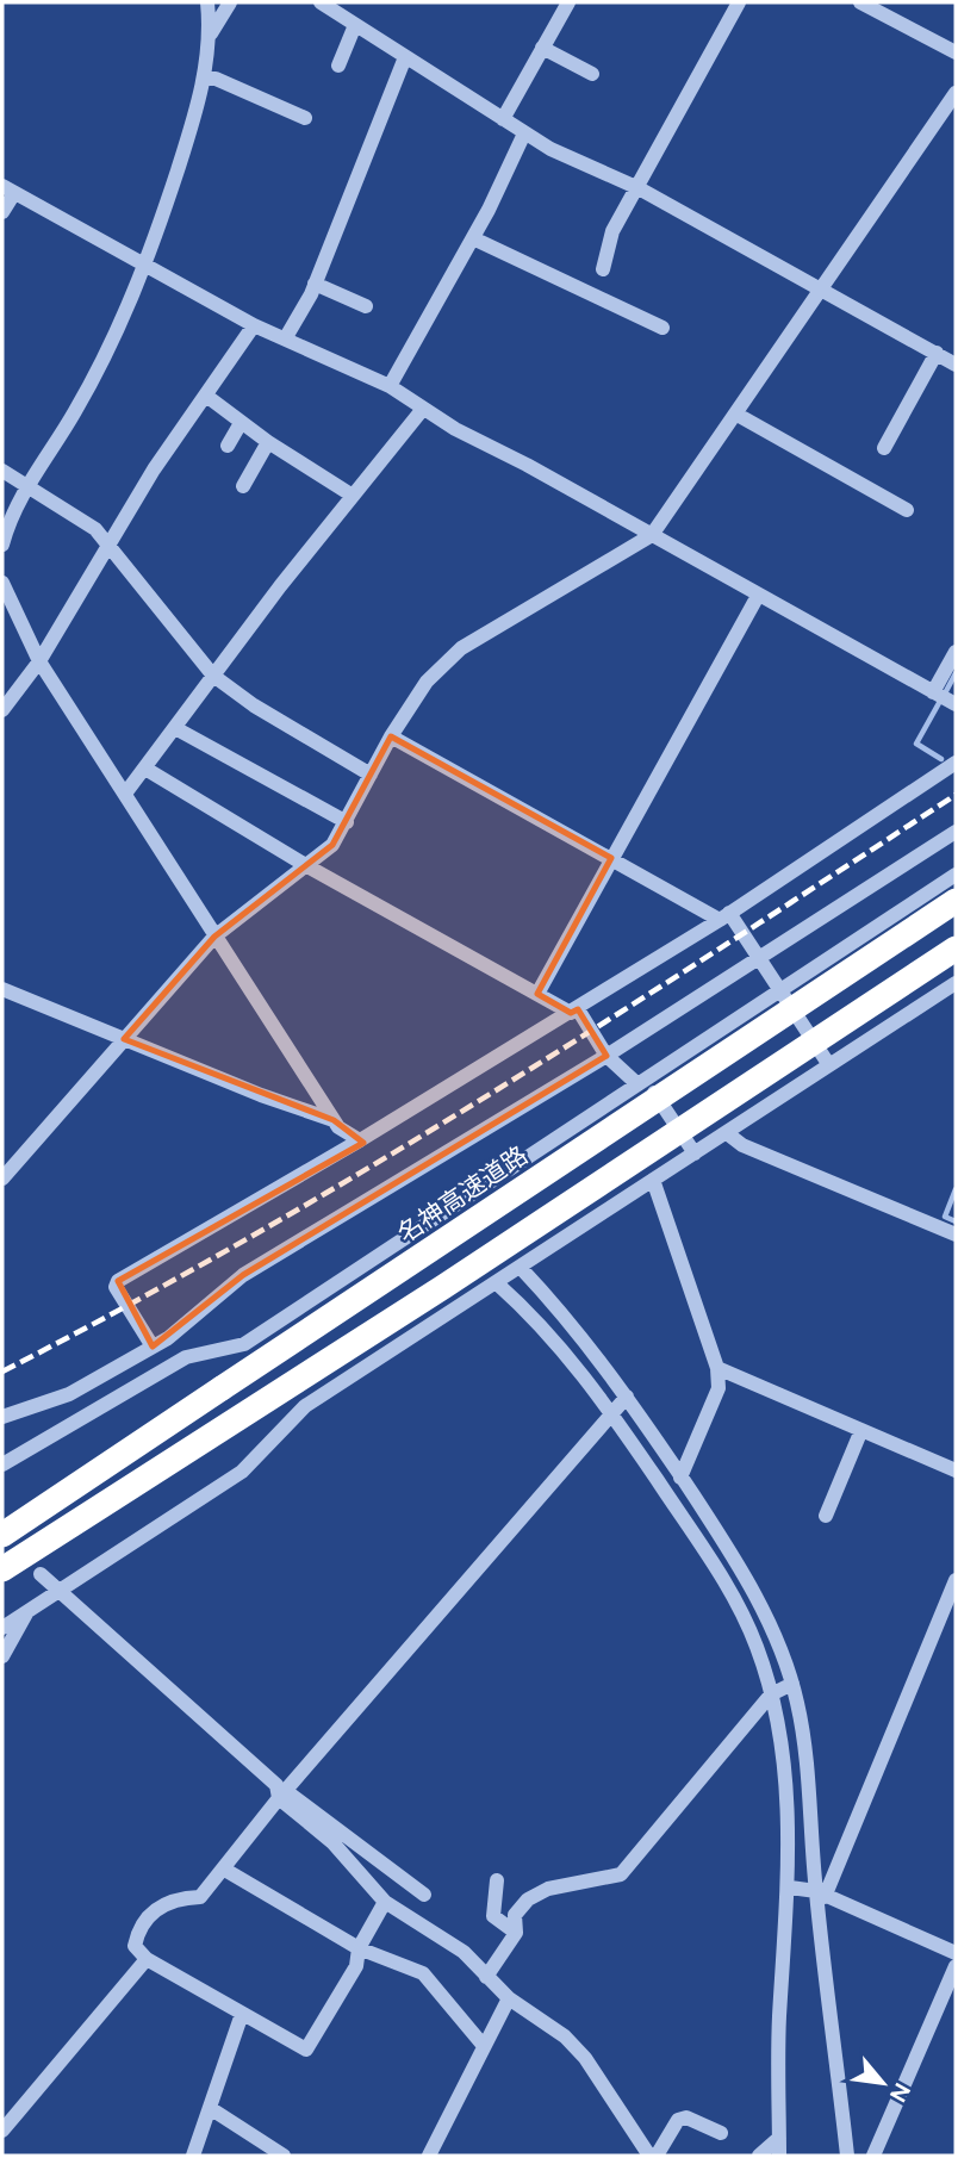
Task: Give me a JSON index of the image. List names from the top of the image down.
{
  "streets": {
    "highway": ["名神高速道路"]
  },
  "north": "bottom right"
}
